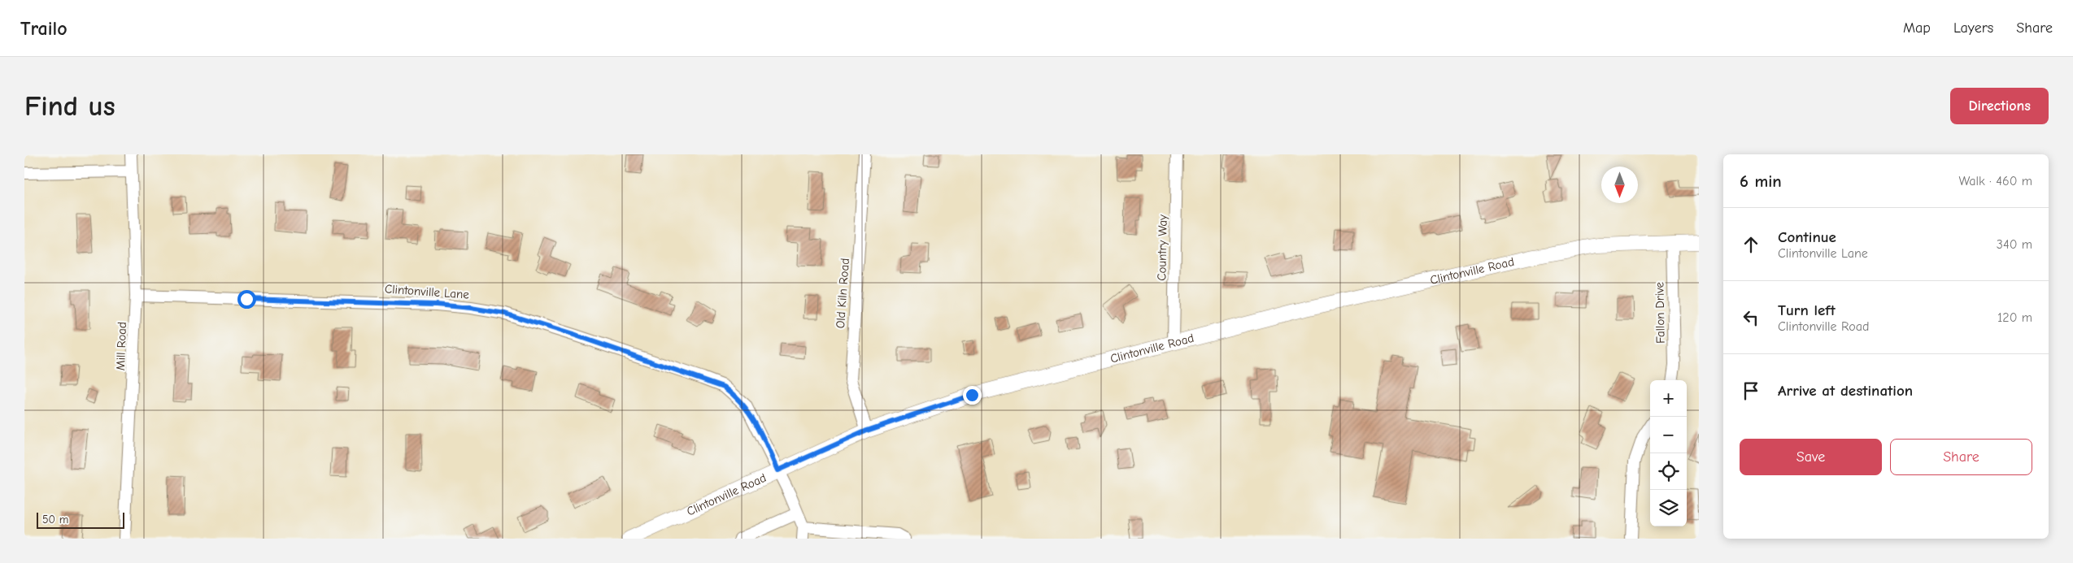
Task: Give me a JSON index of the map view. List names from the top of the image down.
{
  "streets": {
    "main road": ["Clintonville Road"],
    "street": [
      "Country Way",
      "Clintonville Lane",
      "Old Kiln Road",
      "Fallon Drive",
      "Mill Road"
    ]
  },
  "crossings": [
    ["Country Way", "Clintonville Road"],
    ["Clintonville Road", "Clintonville Lane"],
    ["Clintonville Road", "Old Kiln Road"],
    ["Clintonville Road", "Fallon Drive"],
    ["Clintonville Lane", "Mill Road"]
  ],
  "scale_bar": "50 m",
  "north": "bottom",
  "page": {
    "header": "Trailo",
    "nav": ["Map", "Layers", "Share"],
    "buttons": [
      "Directions",
      ["Save", "Share"]
    ],
    "title": "Find us",
    "heading": ["6 min", "Walk · 460 m"],
    "list": [
      ["Continue", "Clintonville Lane", "340 m"],
      ["Turn left", "Clintonville Road", "120 m"],
      "Arrive at destination"
    ],
    "map_buttons": ["+", "−"],
    "scale": "50 m"
  }
}
